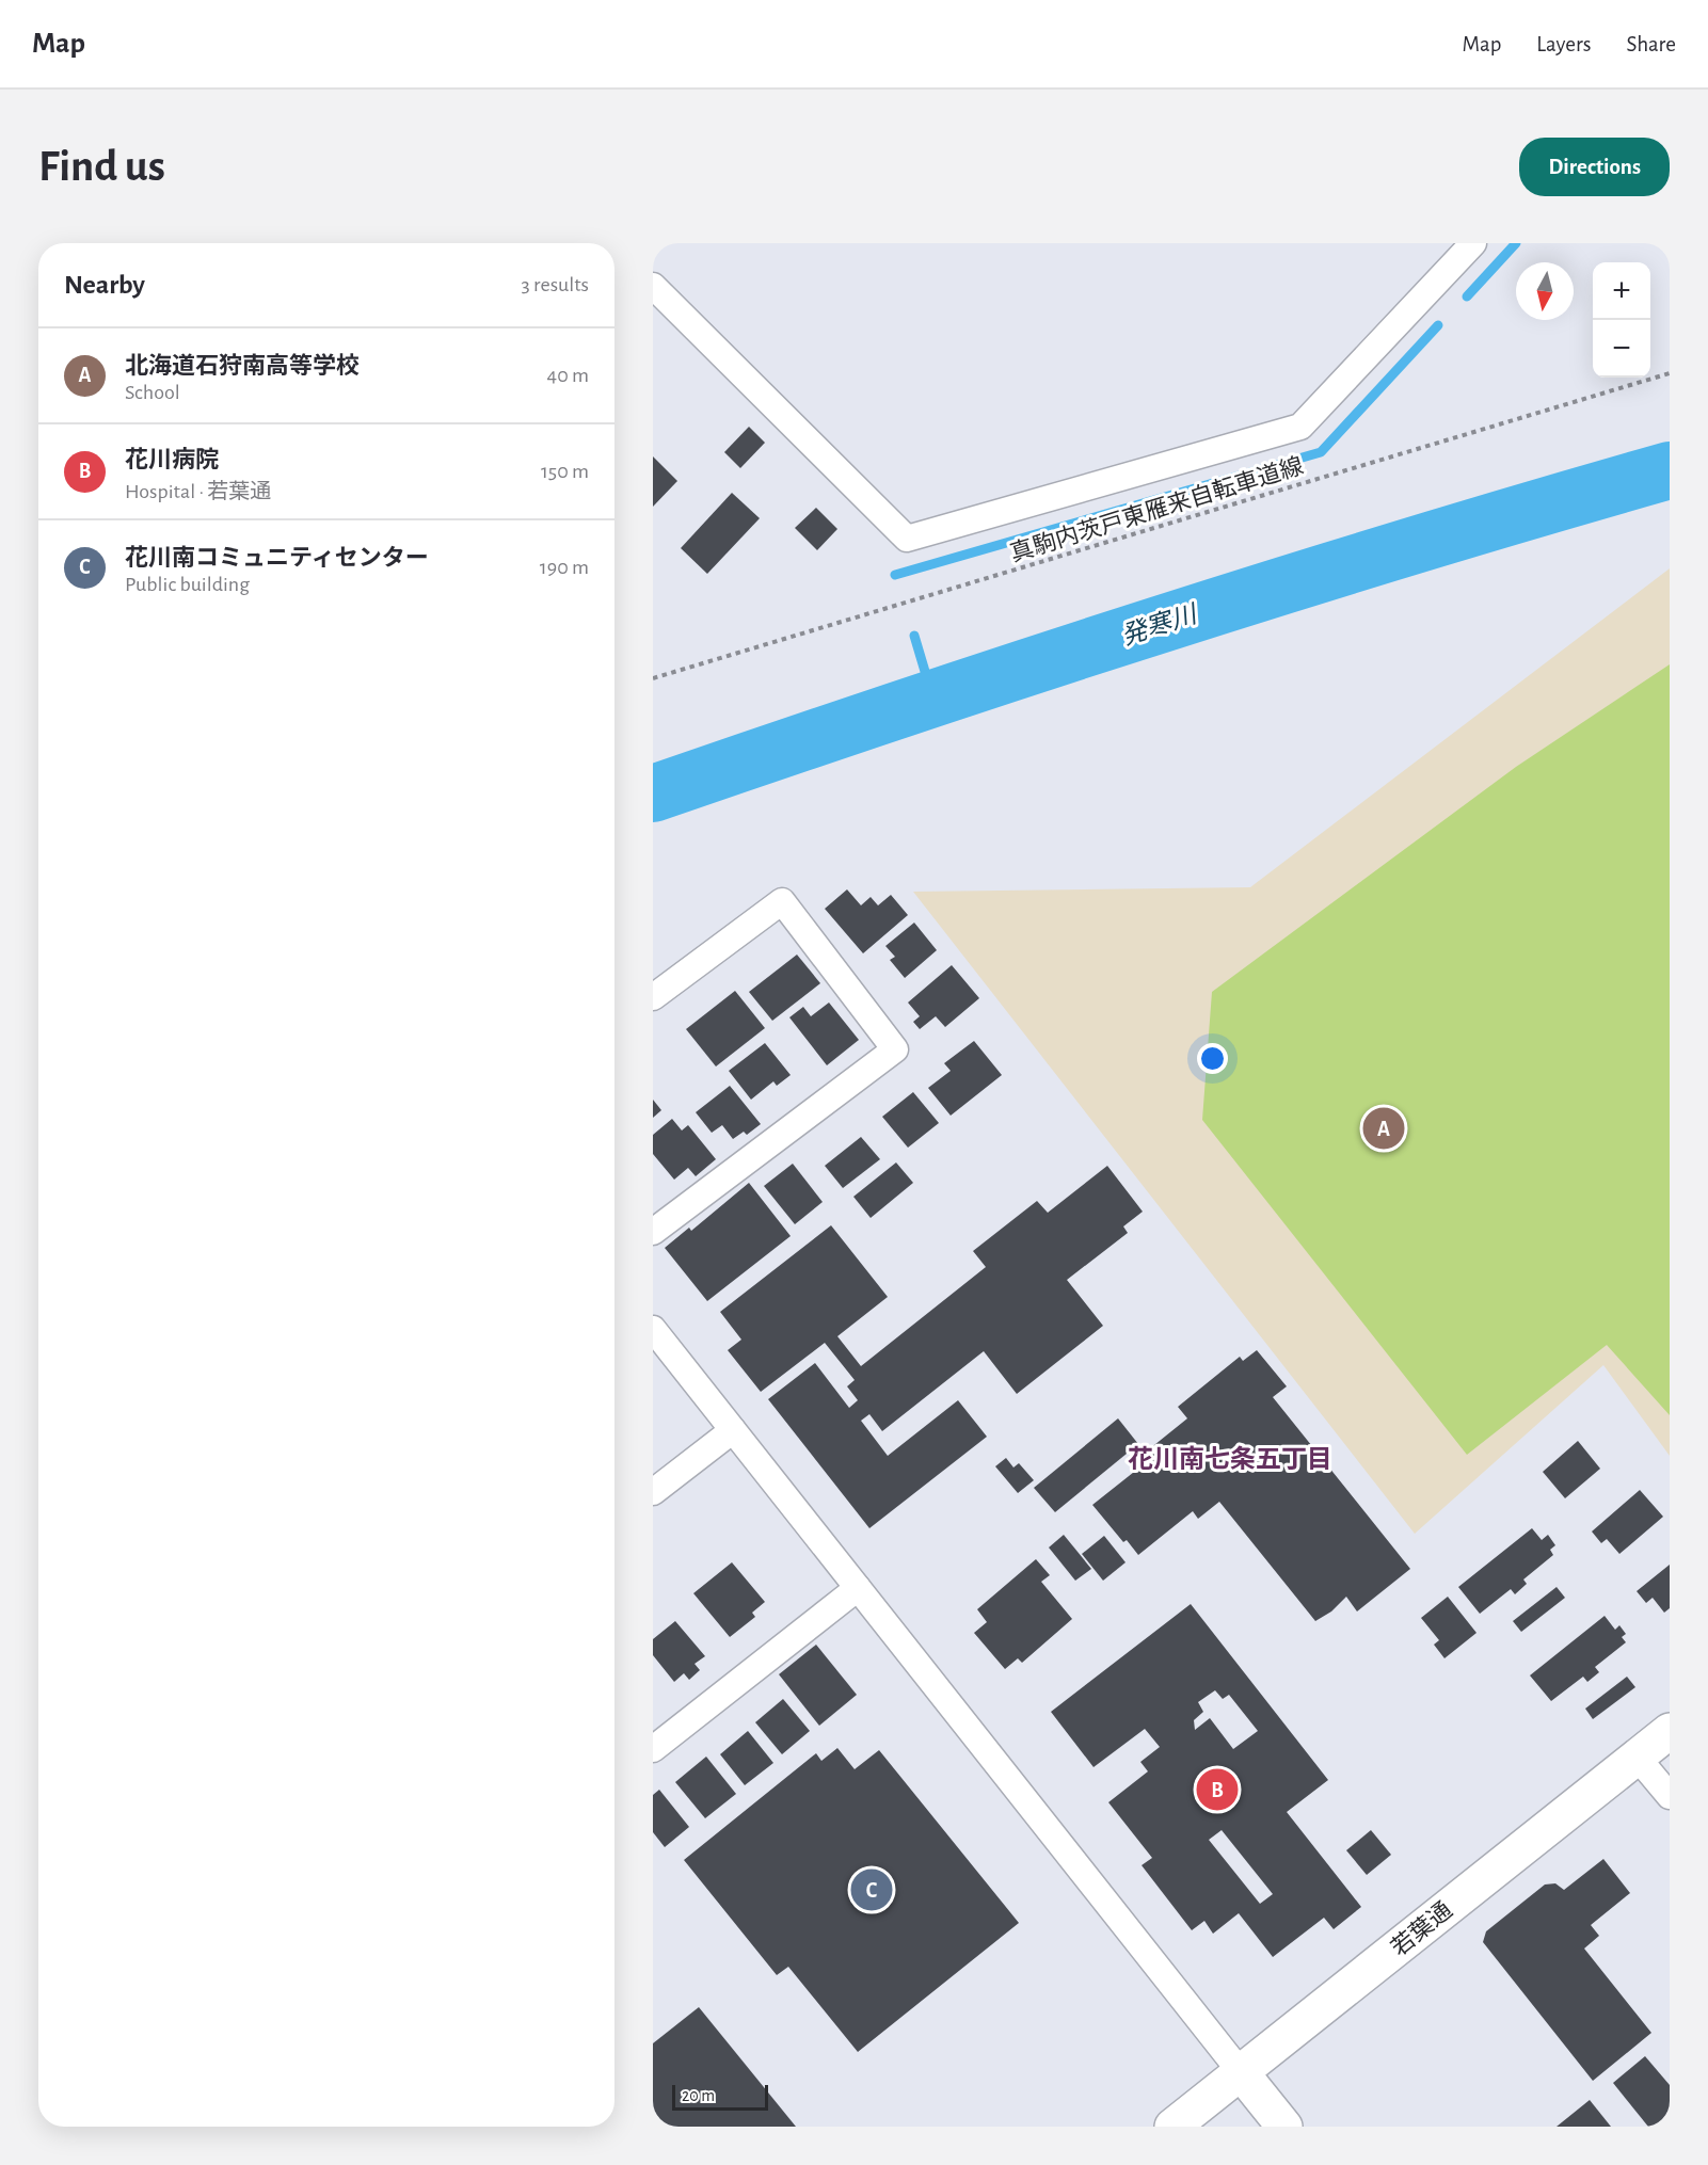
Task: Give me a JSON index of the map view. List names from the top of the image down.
{
  "streets": {
    "street": ["若葉通"],
    "path": ["真駒内茨戸東雁来自転車道線"]
  },
  "districts": ["花川南七条五丁目"],
  "water": ["発寒川"],
  "scale_bar": "20 m",
  "north": "bottom",
  "page": {
    "header": "Map",
    "nav": ["Map", "Layers", "Share"],
    "buttons": "Directions",
    "title": "Find us",
    "heading": ["Nearby", "3 results"],
    "map_buttons": ["+", "−"],
    "list": [
      {
        "mark": "A",
        "name": "北海道石狩南高等学校",
        "note": "School",
        "value": "40 m"
      },
      {
        "mark": "B",
        "name": "花川病院",
        "note": "Hospital · 若葉通",
        "value": "150 m"
      },
      {
        "mark": "C",
        "name": "花川南コミュニティセンター",
        "note": "Public building",
        "value": "190 m"
      }
    ],
    "pins": ["A", "B", "C"],
    "scale": "20 m"
  }
}
